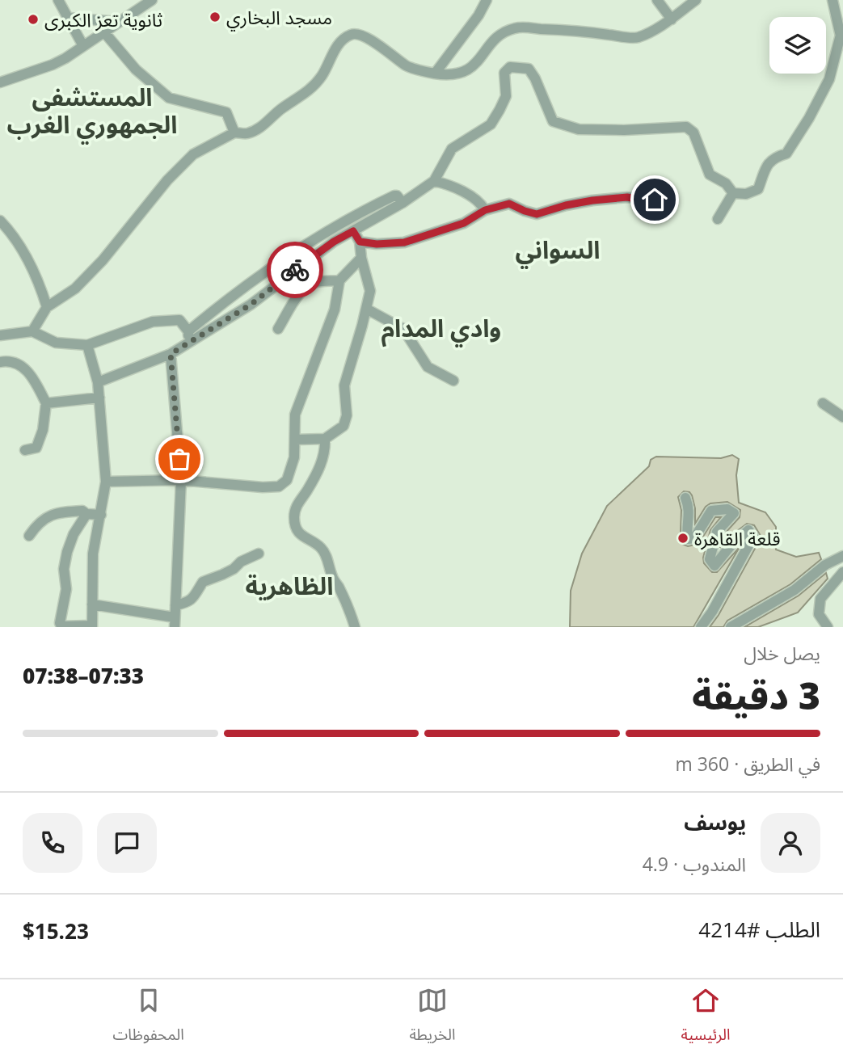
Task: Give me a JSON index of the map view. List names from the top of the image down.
{
  "districts": [
    "المستشفى الجمهوري الغرب",
    "السواني",
    "وادي المدام",
    "الظاهرية"
  ],
  "places": ["مسجد البخاري", "ثانوية تعز الكبرى", "قلعة القاهرة"],
  "page": {
    "heading": ["3 دقيقة", "يصل خلال", "07:33–07:38"],
    "panel": [
      "يوسف",
      "المندوب · 4.9",
      "الطلب #4214",
      "$15.23"
    ],
    "bar": "في الطريق · 360 m",
    "tabs": ["الرئيسية", "الخريطة", "المحفوظات"]
  }
}
